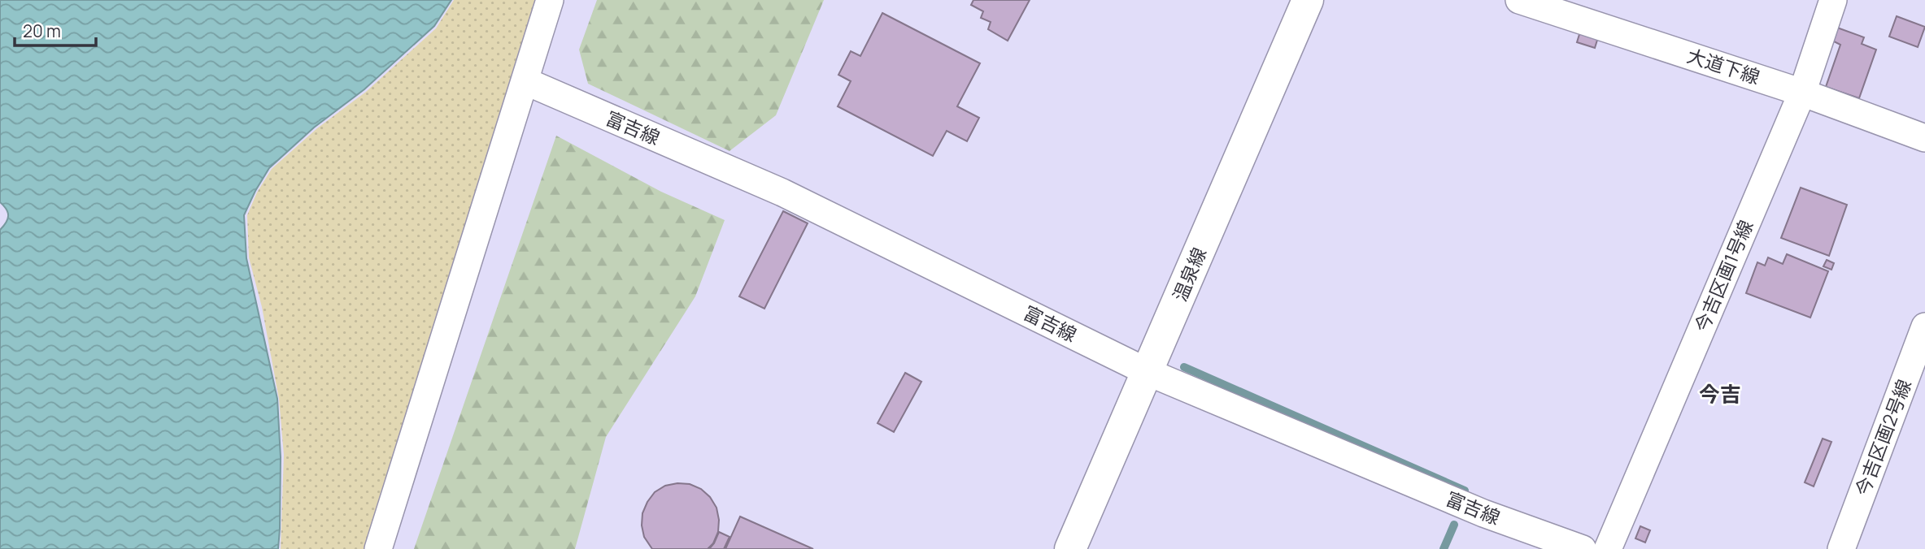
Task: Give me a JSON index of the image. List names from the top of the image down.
{
  "streets": {
    "street": [
      "大道下線",
      "富吉線",
      "温泉線",
      "今吉区画1号線",
      "今吉区画2号線"
    ]
  },
  "crossings": [
    ["大道下線", "今吉区画1号線"],
    ["富吉線", "温泉線"]
  ],
  "districts": ["今吉"],
  "scale_bar": "20 m"
}
